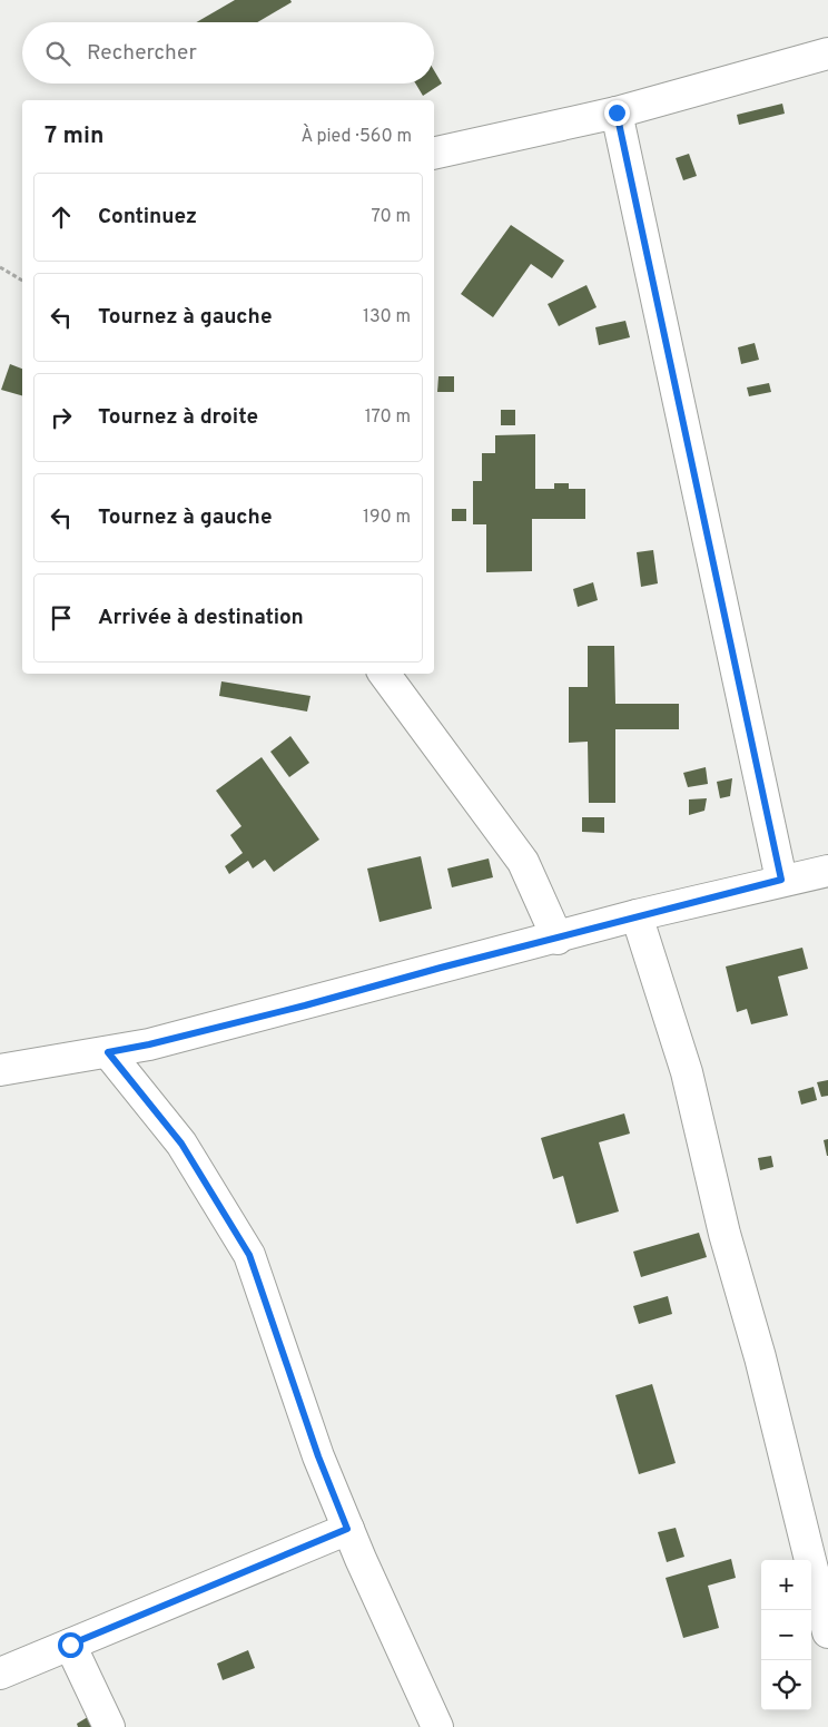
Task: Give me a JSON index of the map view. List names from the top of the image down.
{
  "page": {
    "search": "Rechercher",
    "heading": ["7 min", "À pied · 560 m"],
    "list": [
      ["Continuez", "70 m"],
      ["Tournez à gauche", "130 m"],
      ["Tournez à droite", "170 m"],
      ["Tournez à gauche", "190 m"],
      "Arrivée à destination"
    ],
    "map_buttons": ["+", "−"]
  }
}
